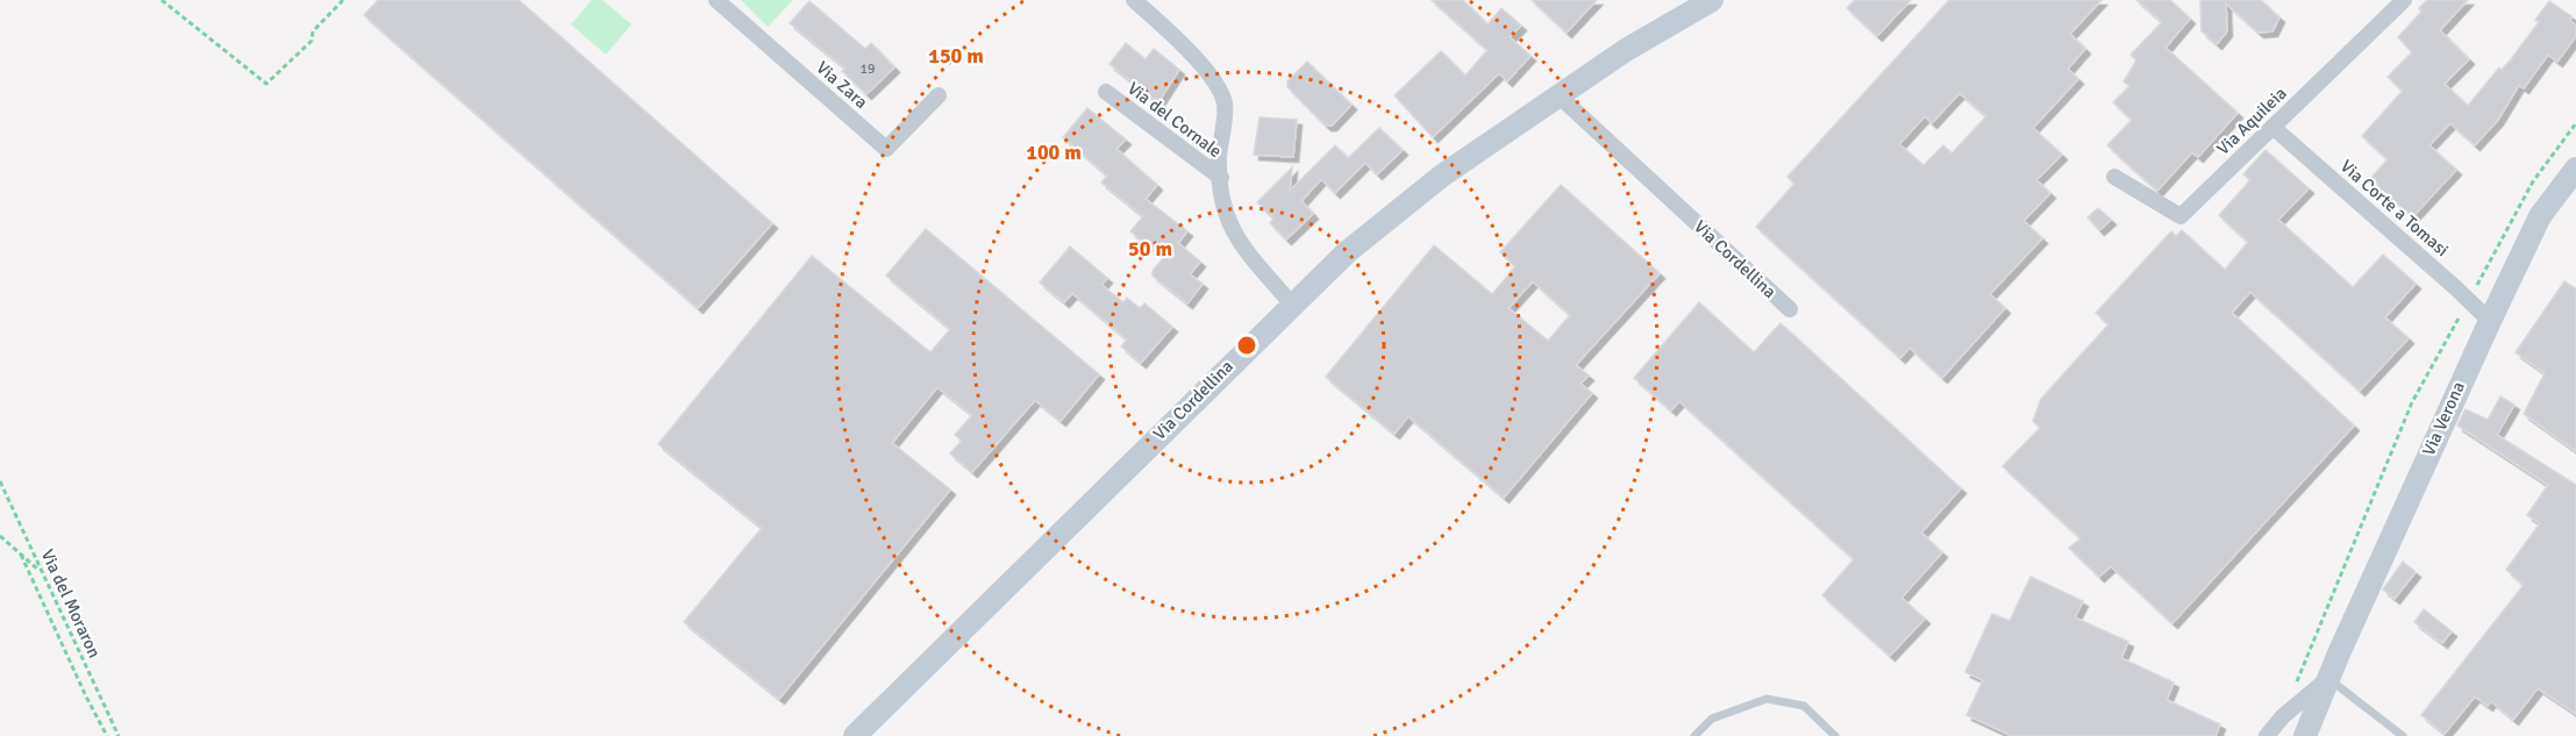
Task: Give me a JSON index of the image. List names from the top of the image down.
{
  "streets": {
    "street": [
      "Via Zara",
      "Via del Cornale",
      "Via Aquileia",
      "Via Corte a Tomasi",
      "Via Cordellina",
      "Via Verona"
    ],
    "path": ["Via del Moraron"]
  },
  "crossings": [
    ["Via del Cornale", "Via Cordellina"],
    ["Via Aquileia", "Via Corte a Tomasi"],
    ["Via Corte a Tomasi", "Via Verona"]
  ],
  "house_numbers": ["19"],
  "rings": ["150 m", "100 m", "50 m"]
}
